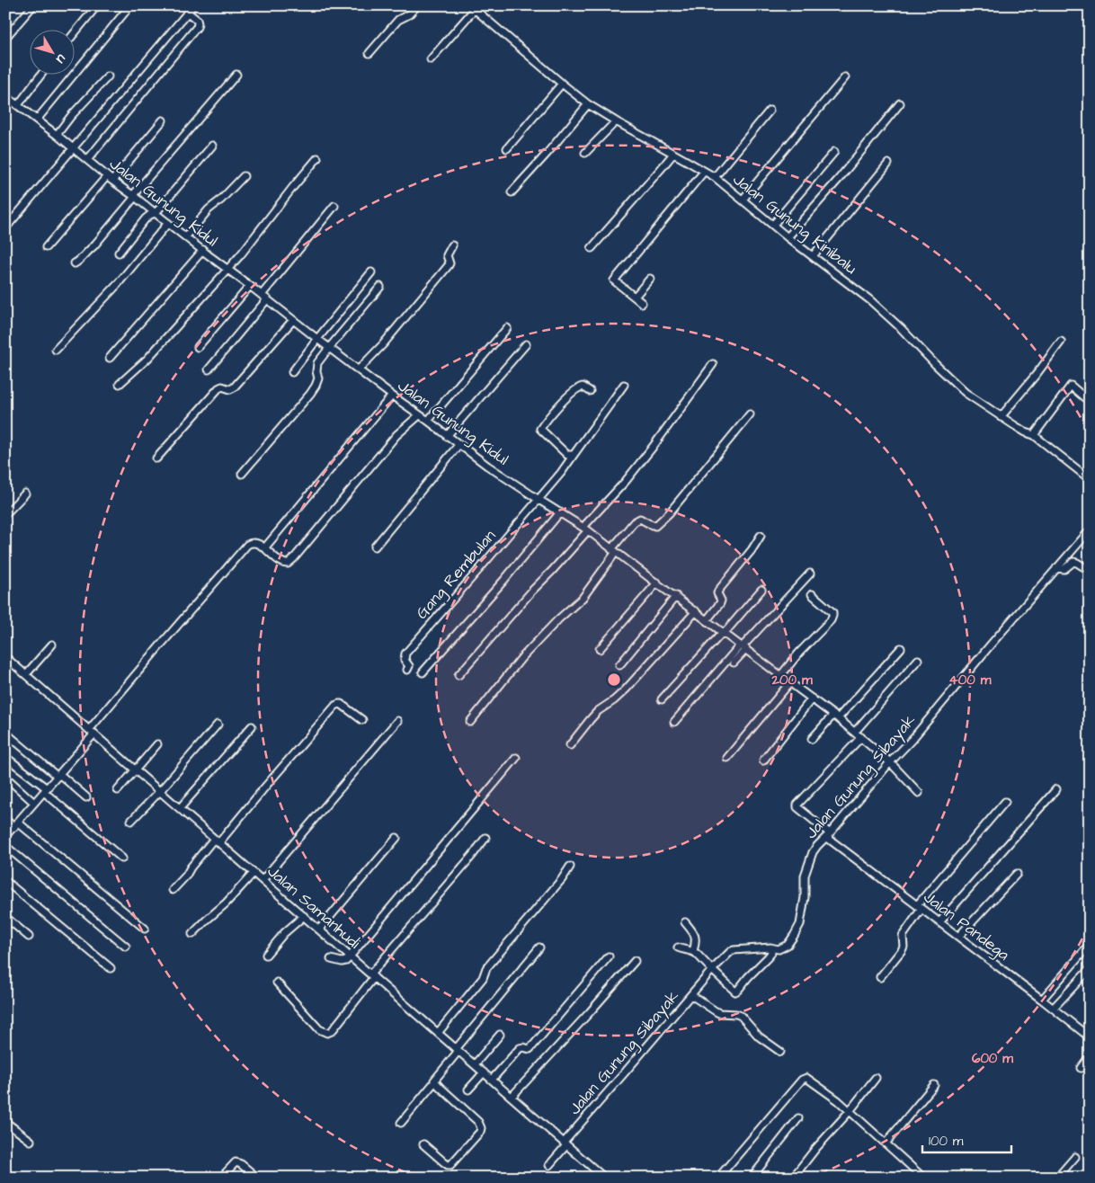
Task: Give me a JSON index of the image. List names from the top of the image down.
{
  "streets": {
    "street": [
      "Jalan Gunung Kidul",
      "Jalan Gunung Kinibalu",
      "Gang Rembulan",
      "Jalan Gunung Sibayak",
      "Jalan Samanhudi",
      "Jalan Pandega"
    ]
  },
  "crossings": [
    ["Jalan Gunung Kidul", "Gang Rembulan"],
    ["Jalan Gunung Kidul", "Jalan Gunung Sibayak"],
    ["Jalan Gunung Kidul", "Jalan Pandega"],
    ["Jalan Gunung Sibayak", "Jalan Samanhudi"],
    ["Jalan Gunung Sibayak", "Jalan Pandega"]
  ],
  "scale_bar": "100 m",
  "north": "bottom right",
  "rings": ["200 m", "400 m", "600 m"]
}
